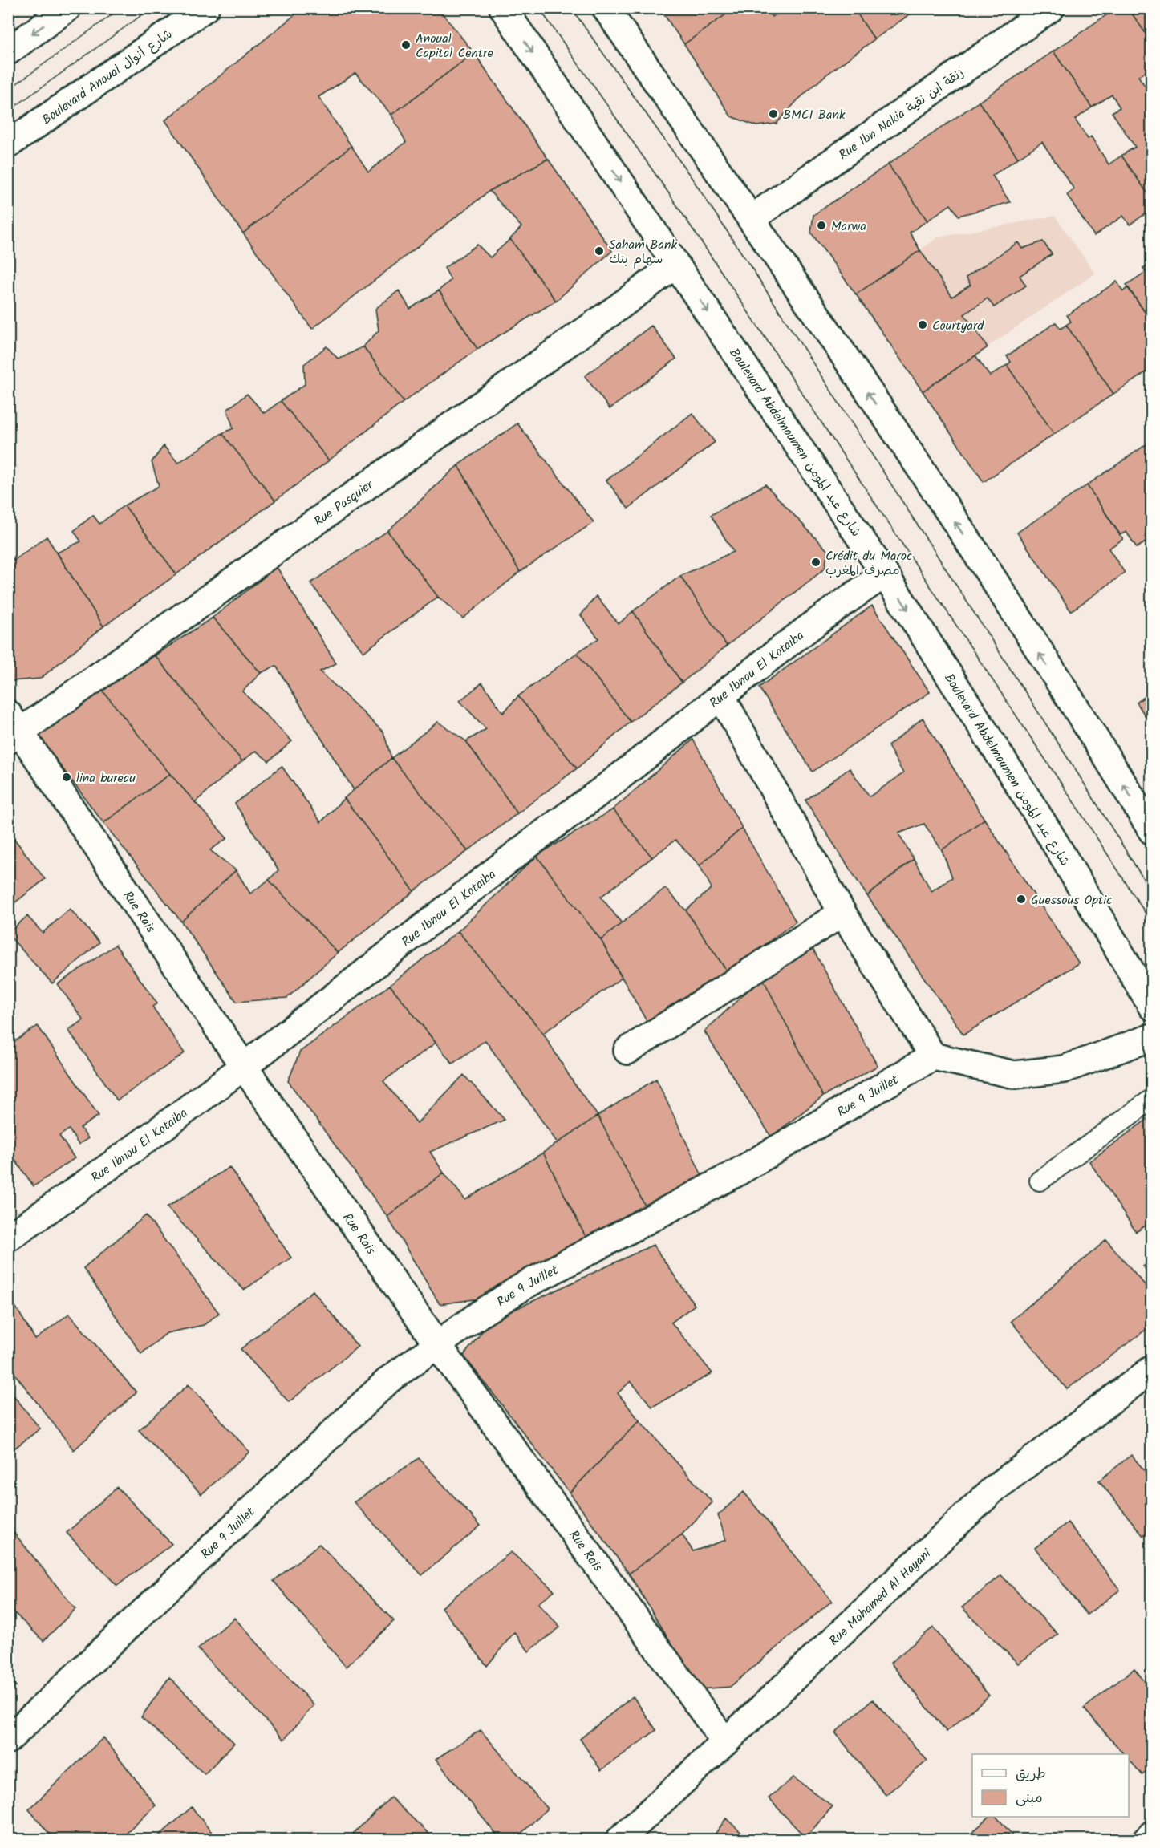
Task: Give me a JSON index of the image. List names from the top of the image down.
{
  "streets": {
    "street": [
      "Boulevard Anoual شارع أنوال",
      "Rue Ibn Nakia زنقة ابن نقية",
      "Boulevard Abdelmoumen شارع عبد المومن",
      "Rue Pasquier",
      "Rue Ibnou El Kotaiba",
      "Rue Rais",
      "Rue 9 Juillet",
      "Rue Mohamed Al Hayani"
    ]
  },
  "crossings": [
    ["Boulevard Abdelmoumen شارع عبد المومن", "Rue Pasquier"],
    ["Boulevard Abdelmoumen شارع عبد المومن", "Rue Ibnou El Kotaiba"],
    ["Rue Pasquier", "Rue Rais"],
    ["Rue Ibnou El Kotaiba", "Rue Rais"],
    ["Rue Rais", "Rue 9 Juillet"],
    ["Rue Rais", "Rue Mohamed Al Hayani"]
  ],
  "places": [
    "Anoual Capital Centre",
    "BMCI Bank",
    "Marwa",
    "Saham Bank سهام بنك",
    "Courtyard",
    "Crédit du Maroc مصرف المغرب",
    "lina bureau",
    "Guessous Optic"
  ],
  "legend": ["طريق", "مبنى"]
}
